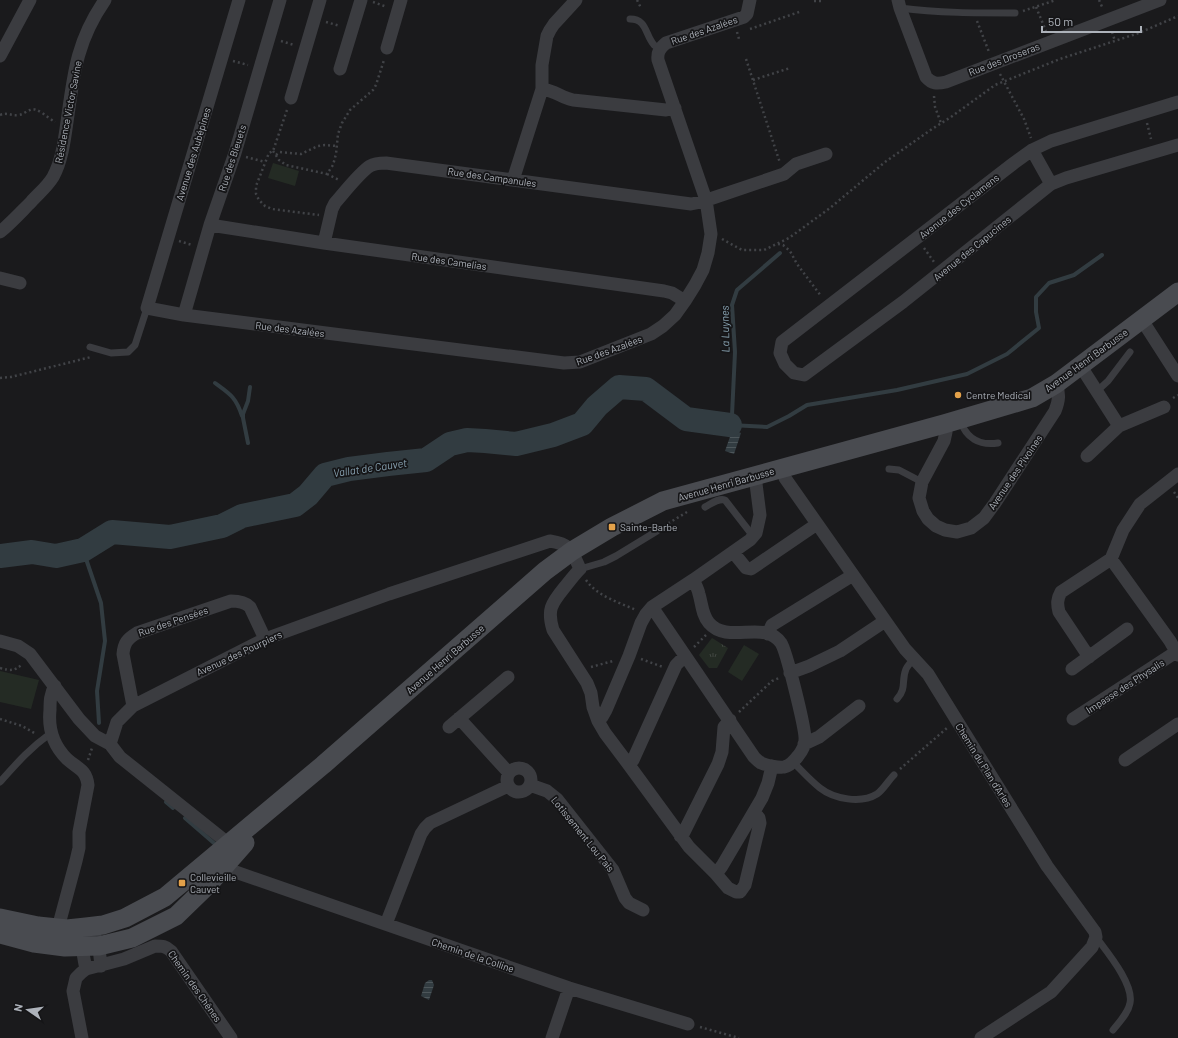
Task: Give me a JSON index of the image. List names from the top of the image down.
{
  "streets": {
    "main road": ["Avenue Henri Barbusse"],
    "street": [
      "Rue des Azalées",
      "Rue des Droseras",
      "Résidence Victor Savine",
      "Avenue des Aubépines",
      "Rue des Bleuets",
      "Rue des Campanules",
      "Avenue des Cyclamens",
      "Avenue des Capucines",
      "Rue des Camelias",
      "Avenue des Pivoines",
      "Rue des Pensées",
      "Avenue des Pourpiers",
      "Impasse des Physalis",
      "Chemin du Plan d'Arles",
      "Lotissement Lou Pais",
      "Chemin de la Colline",
      "Chemin des Chênes"
    ]
  },
  "crossings": [
    ["Rue des Azalées", "Avenue des Aubépines"],
    ["Rue des Azalées", "Rue des Bleuets"],
    ["Rue des Azalées", "Rue des Campanules"],
    ["Rue des Azalées", "Rue des Camelias"],
    ["Rue des Bleuets", "Rue des Camelias"],
    ["Rue des Campanules", "Rue des Camelias"],
    ["Avenue des Cyclamens", "Avenue des Capucines"],
    ["Avenue Henri Barbusse", "Avenue des Pivoines"],
    ["Avenue Henri Barbusse", "Avenue des Pourpiers"],
    ["Avenue Henri Barbusse", "Chemin du Plan d'Arles"],
    ["Avenue Henri Barbusse", "Chemin de la Colline"],
    ["Rue des Pensées", "Avenue des Pourpiers"]
  ],
  "water": ["La Luynes", "Vallat de Cauvet"],
  "places": {
    "other": ["Centre Medical"],
    "transit": ["Sainte-Barbe", "Collevieille Cauvet"]
  },
  "scale_bar": "50 m",
  "north": "left"
}
